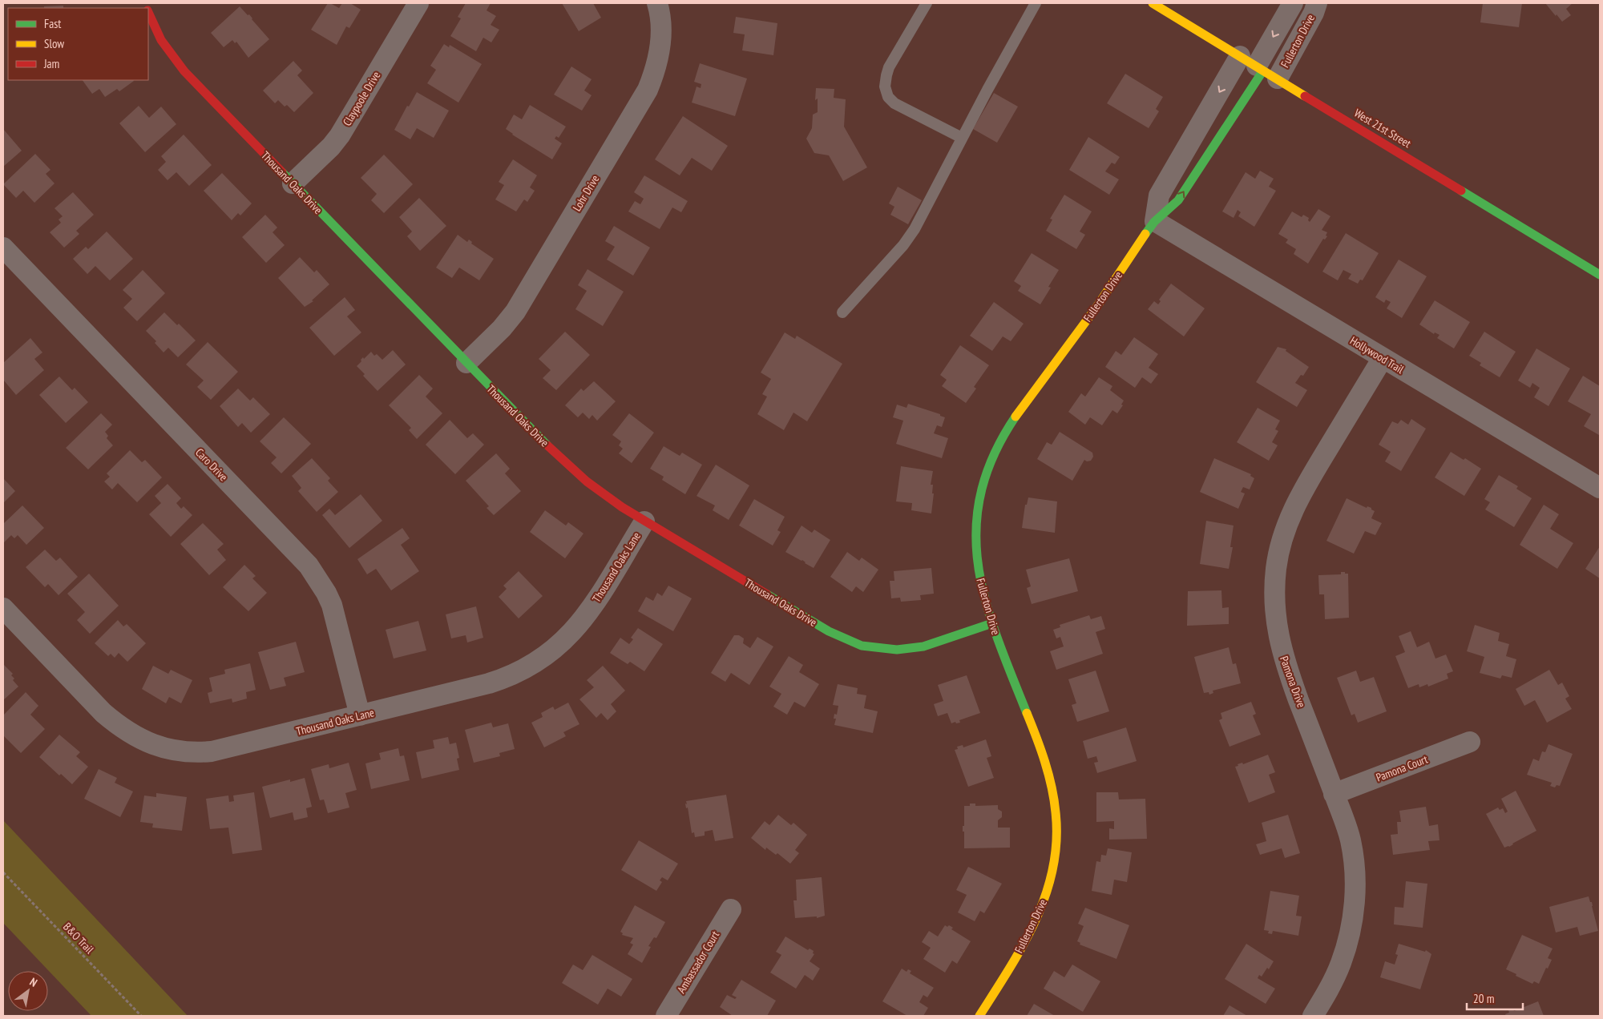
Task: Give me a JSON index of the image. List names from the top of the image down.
{
  "streets": {
    "street": [
      "Fullerton Drive",
      "Claypoole Drive",
      "West 21st Street",
      "Thousand Oaks Drive",
      "Lohr Drive",
      "Hollywood Trail",
      "Caro Drive",
      "Thousand Oaks Lane",
      "Pamona Drive",
      "Pamona Court",
      "Ambassador Court"
    ],
    "path": ["B&O Trail"]
  },
  "crossings": [
    ["Fullerton Drive", "West 21st Street"],
    ["Fullerton Drive", "Thousand Oaks Drive"],
    ["Fullerton Drive", "Hollywood Trail"],
    ["Claypoole Drive", "Thousand Oaks Drive"],
    ["Thousand Oaks Drive", "Lohr Drive"],
    ["Thousand Oaks Drive", "Thousand Oaks Lane"],
    ["Hollywood Trail", "Pamona Drive"],
    ["Caro Drive", "Thousand Oaks Lane"],
    ["Pamona Drive", "Pamona Court"]
  ],
  "legend": ["Fast", "Slow", "Jam"],
  "scale_bar": "20 m",
  "north": "top right"
}
